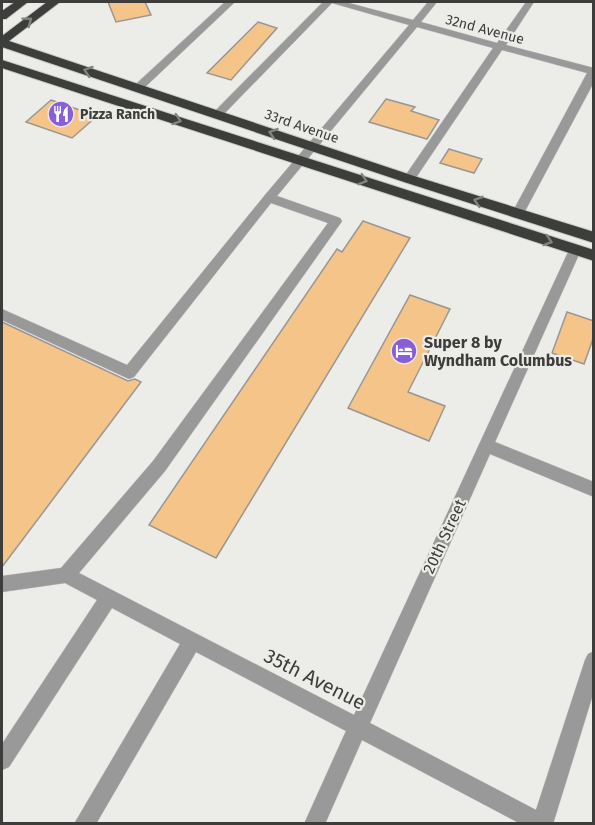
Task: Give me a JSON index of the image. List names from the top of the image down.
{
  "streets": {
    "highway": ["33rd Avenue"],
    "street": ["32nd Avenue", "20th Street", "35th Avenue"]
  },
  "crossings": [
    ["33rd Avenue", "20th Street"],
    ["20th Street", "35th Avenue"]
  ],
  "places": {
    "restaurant": ["Pizza Ranch"],
    "hotel": ["Super 8 by Wyndham Columbus"]
  }
}
